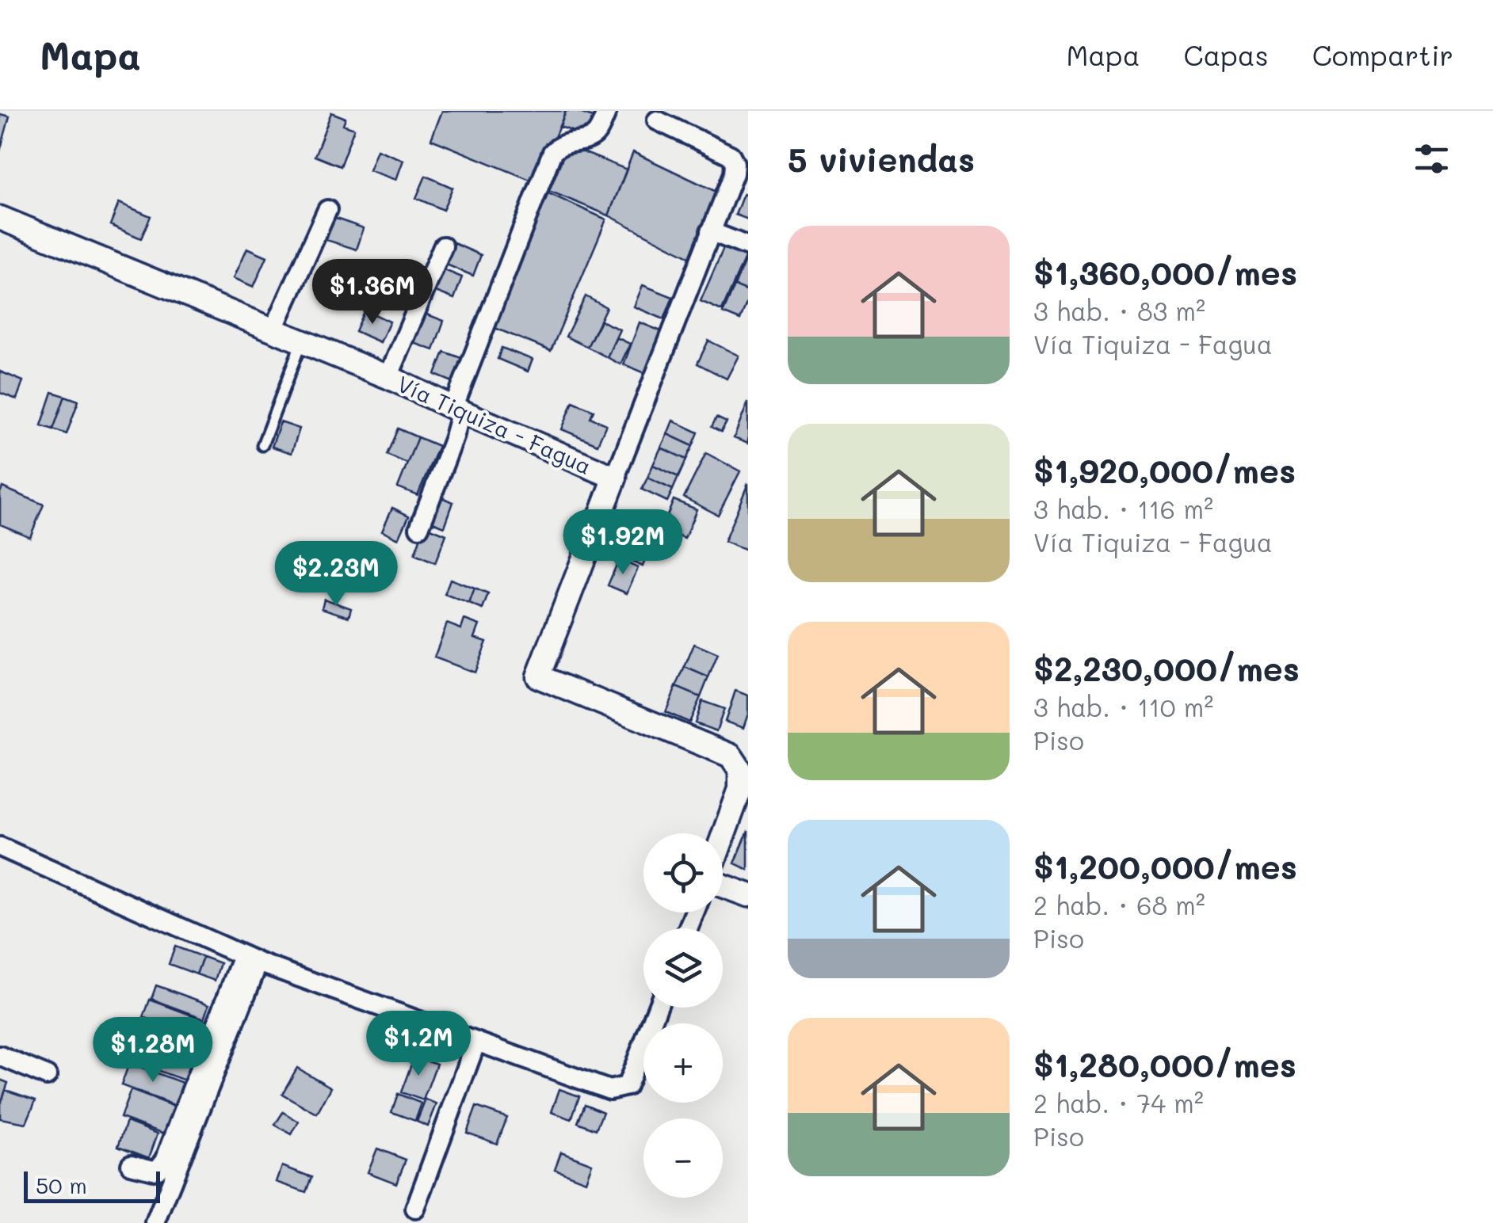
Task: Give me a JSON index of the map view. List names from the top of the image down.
{
  "streets": {
    "street": ["Vía Tiquiza - Fagua"]
  },
  "scale_bar": "50 m",
  "page": {
    "header": "Mapa",
    "nav": ["Mapa", "Capas", "Compartir"],
    "heading": "5 viviendas",
    "list": [
      {
        "name": "$1,360,000/mes",
        "note": "3 hab. · 83 m² · Vía Tiquiza - Fagua"
      },
      {
        "name": "$1,920,000/mes",
        "note": "3 hab. · 116 m² · Vía Tiquiza - Fagua"
      },
      {
        "name": "$2,230,000/mes",
        "note": "3 hab. · 110 m² · Piso"
      },
      {
        "name": "$1,200,000/mes",
        "note": "2 hab. · 68 m² · Piso"
      },
      {
        "name": "$1,280,000/mes",
        "note": "2 hab. · 74 m² · Piso"
      }
    ],
    "price": [
      "$1.36M",
      "$1.92M",
      "$2.23M",
      "$1.2M",
      "$1.28M"
    ],
    "map_buttons": ["+", "−"],
    "scale": "50 m"
  }
}
